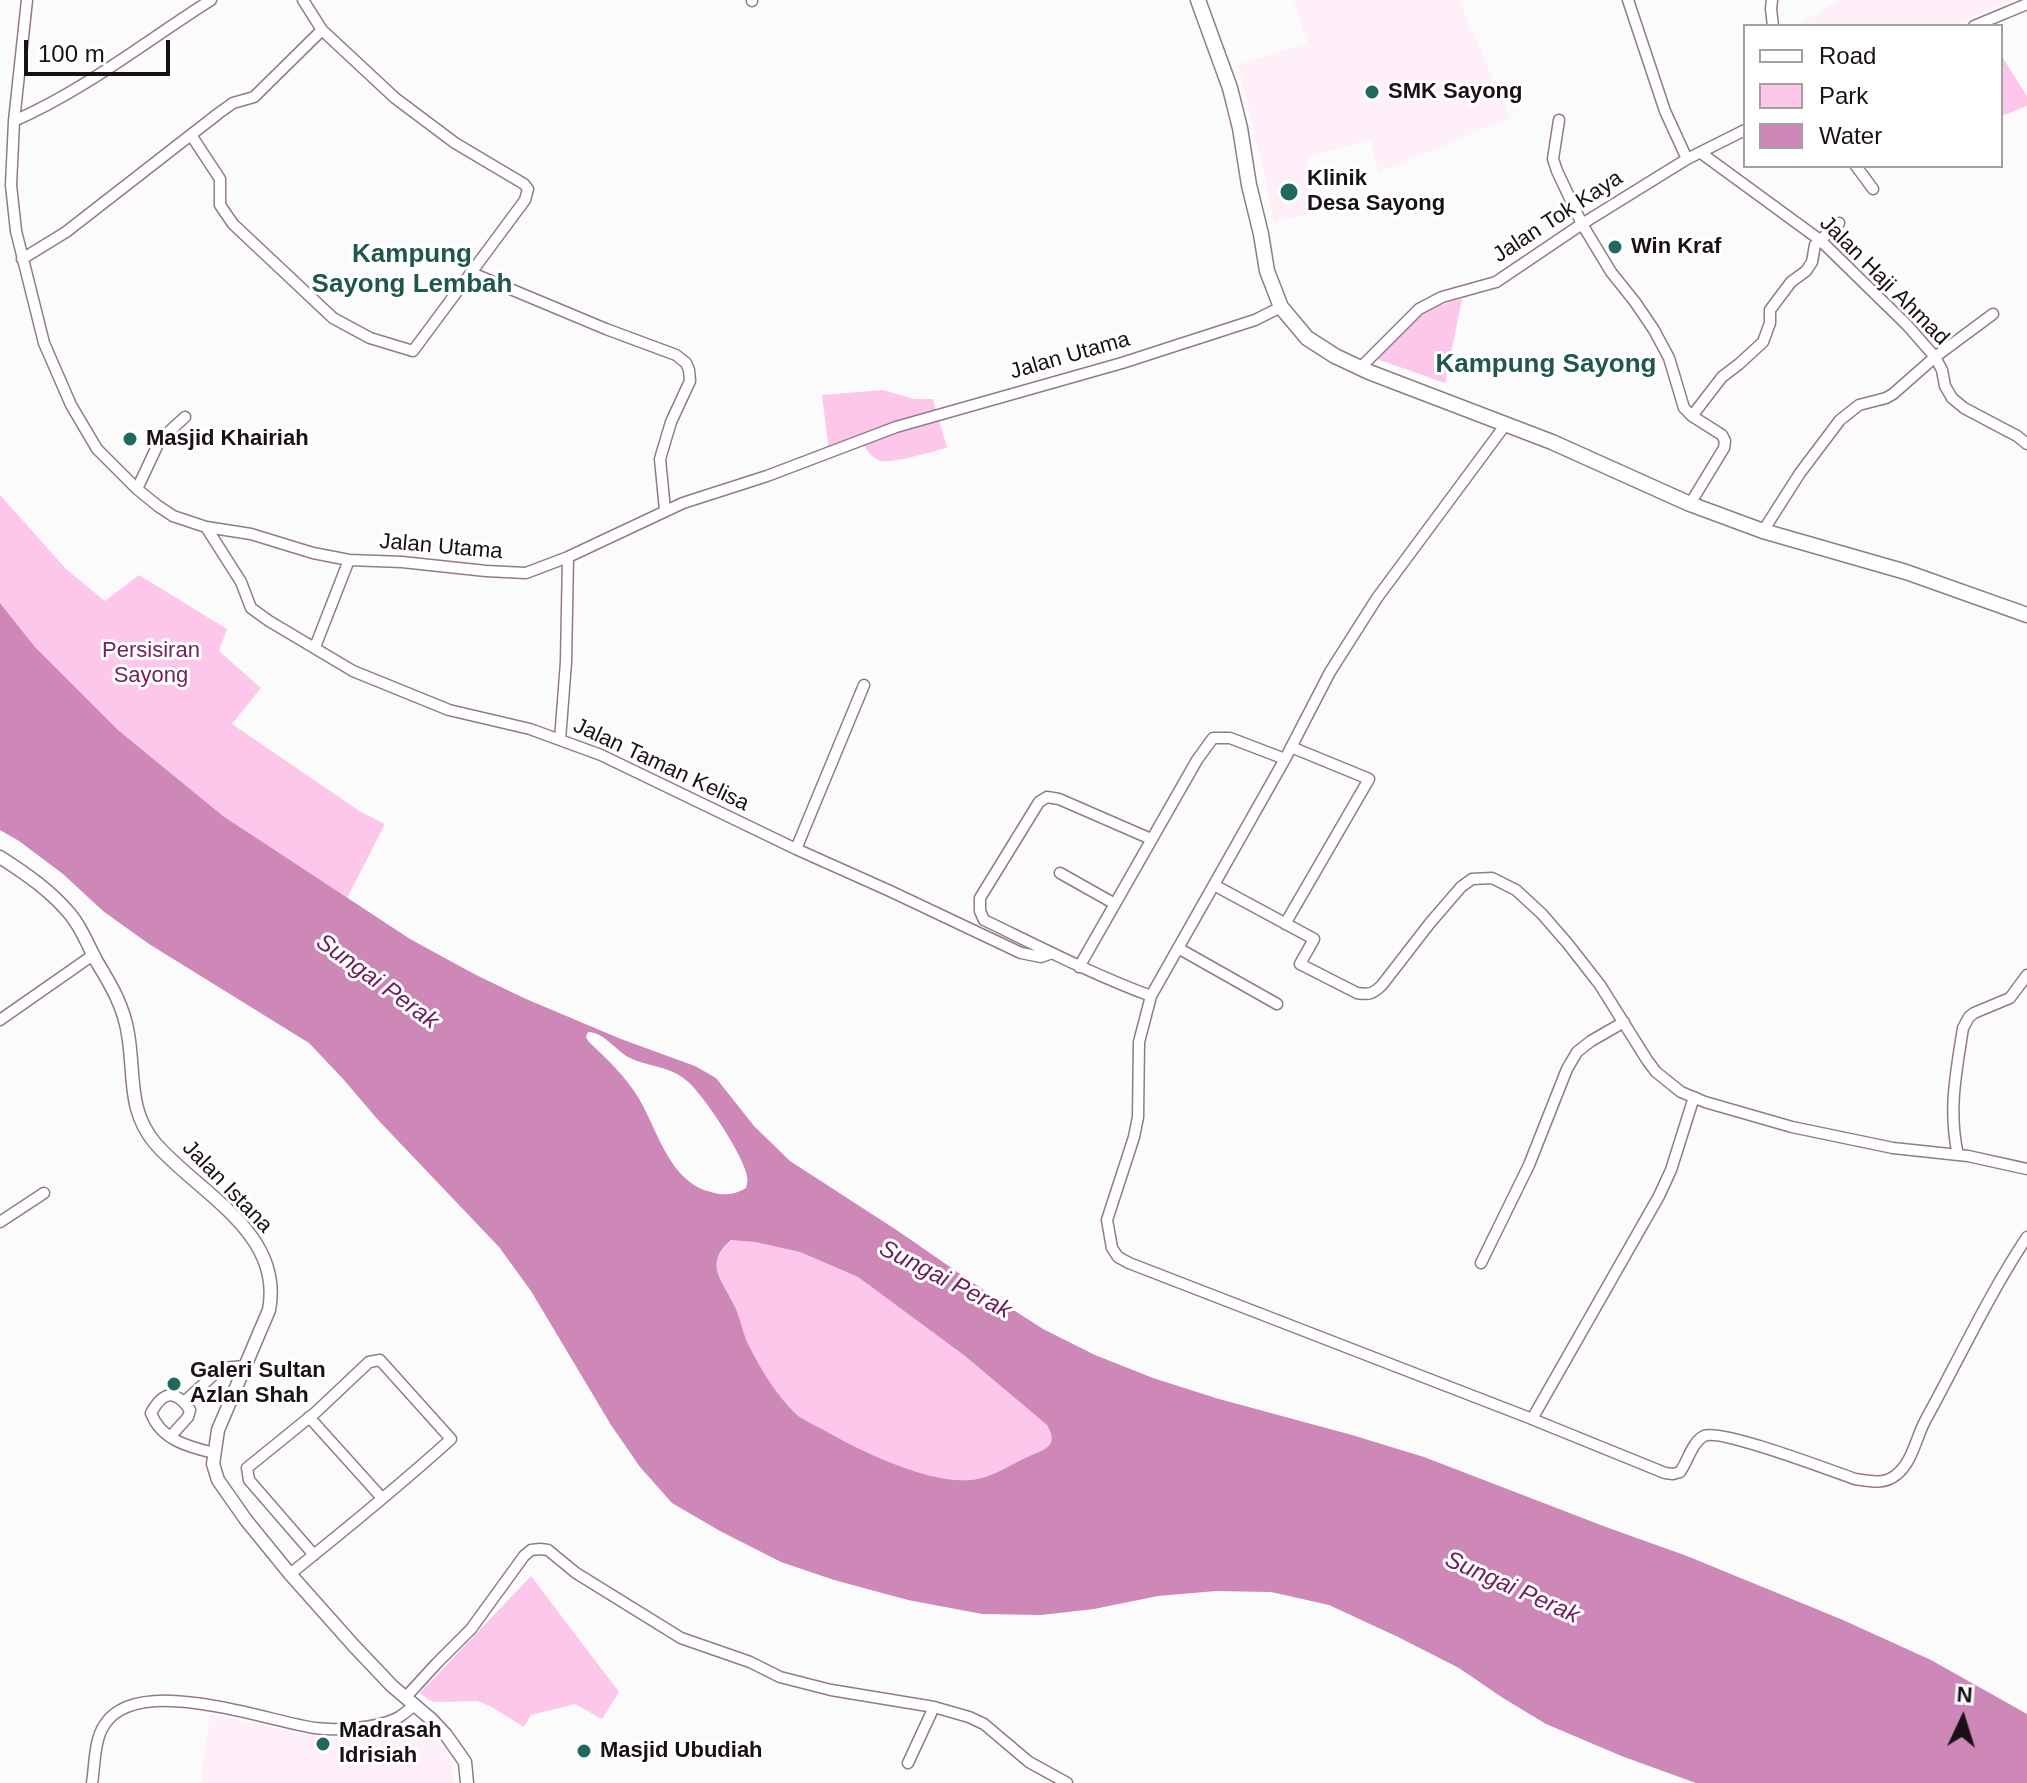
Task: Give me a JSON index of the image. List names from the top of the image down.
{
  "streets": {
    "street": [
      "Jalan Tok Kaya",
      "Jalan Haji Ahmad",
      "Jalan Utama",
      "Jalan Taman Kelisa",
      "Jalan Istana"
    ]
  },
  "crossings": [
    ["Jalan Tok Kaya", "Jalan Haji Ahmad"],
    ["Jalan Utama", "Jalan Taman Kelisa"]
  ],
  "districts": ["Kampung Sayong Lembah", "Kampung Sayong"],
  "water": ["Sungai Perak"],
  "parks": ["Persisiran Sayong"],
  "places": [
    "SMK Sayong",
    "Klinik Desa Sayong",
    "Win Kraf",
    "Masjid Khairiah",
    "Galeri Sultan Azlan Shah",
    "Madrasah Idrisiah",
    "Masjid Ubudiah"
  ],
  "legend": ["Road", "Park", "Water"],
  "scale_bar": "100 m",
  "north": "top"
}
